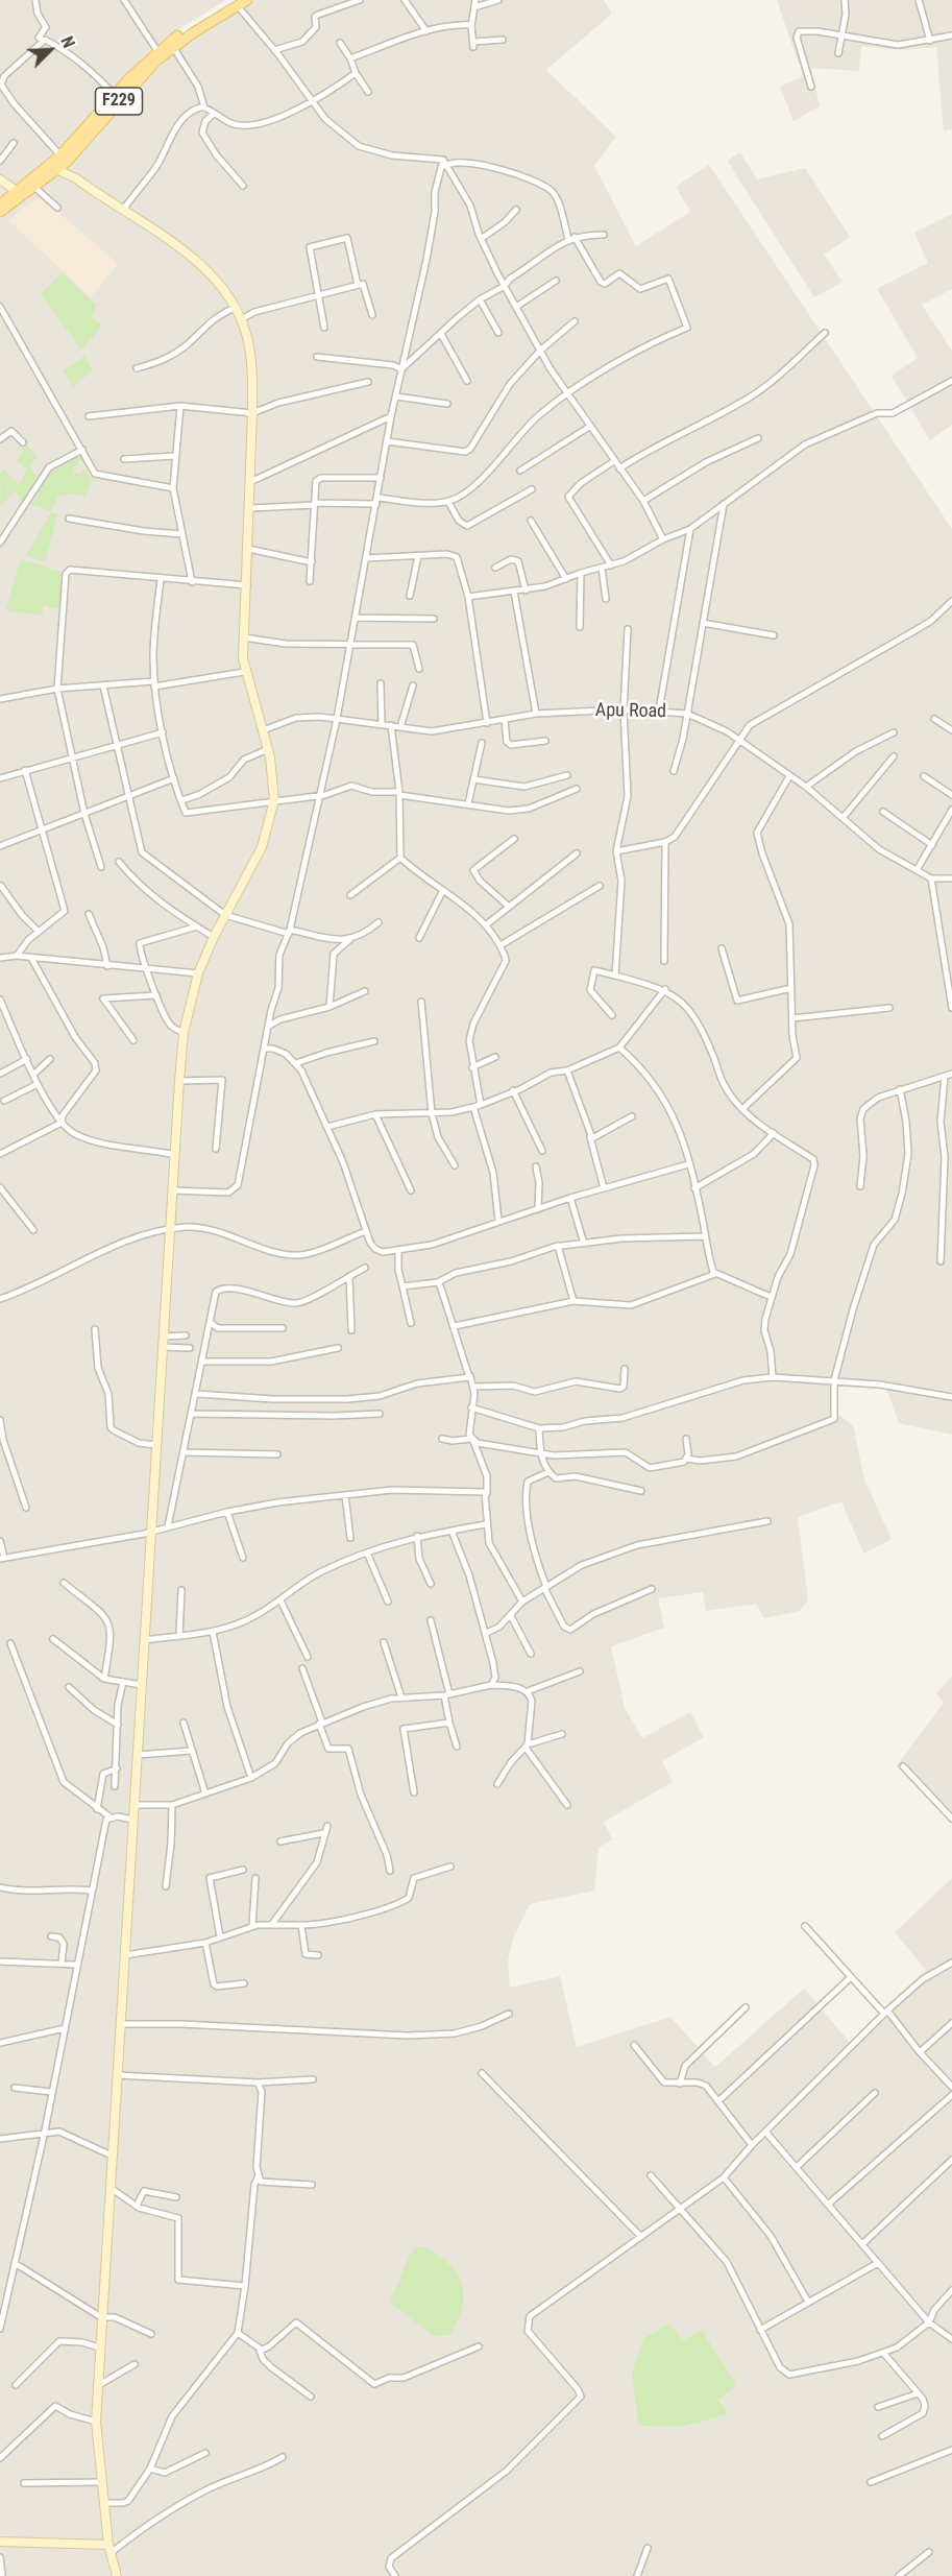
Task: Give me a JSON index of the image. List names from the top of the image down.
{
  "streets": {
    "main road": ["F229"],
    "street": ["Apu Road"]
  },
  "north": "top right"
}
